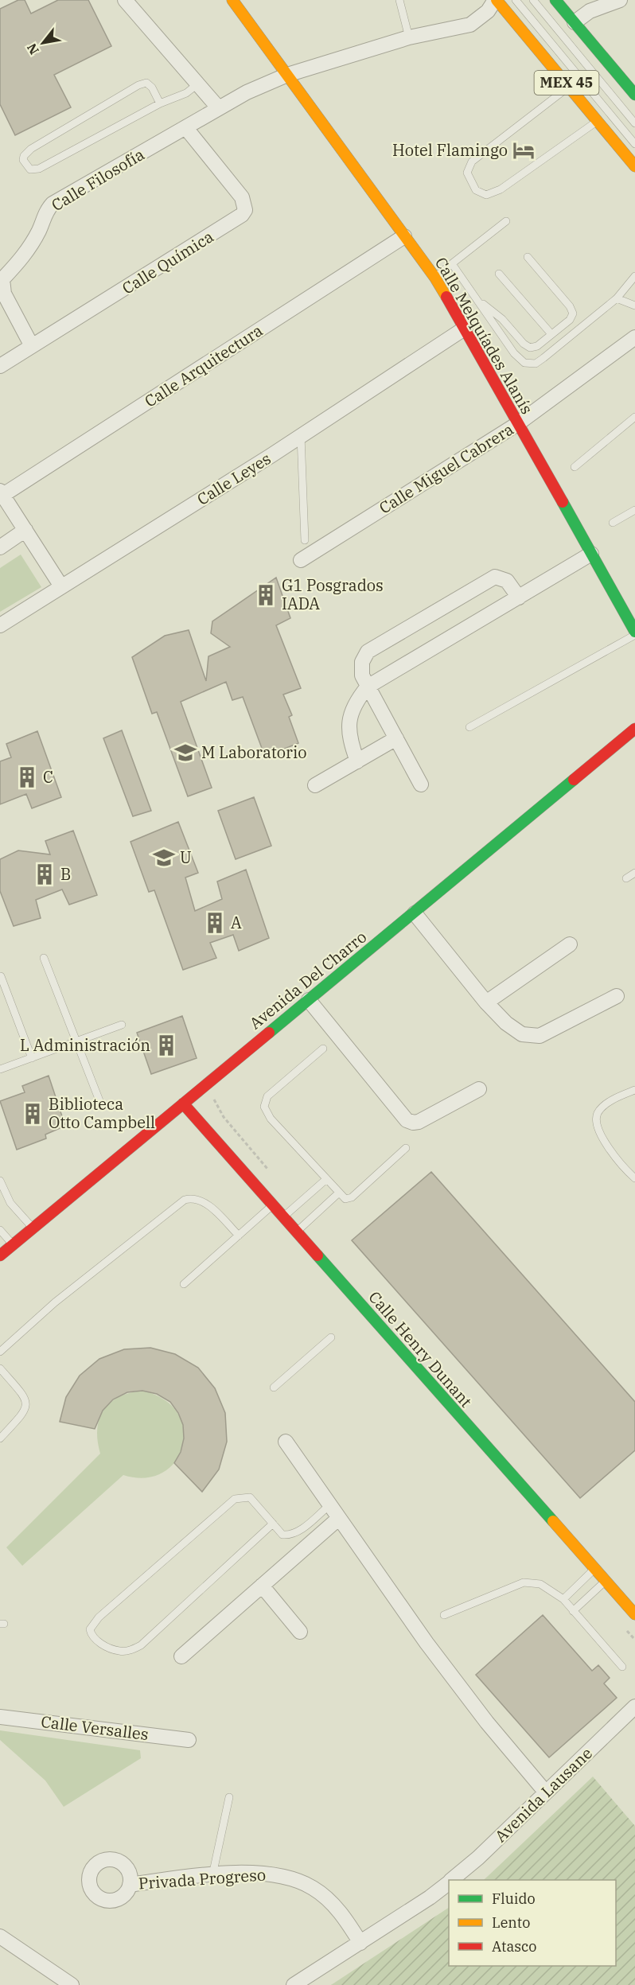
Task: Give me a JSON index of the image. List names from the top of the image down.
{
  "streets": {
    "street": [
      "MEX 45",
      "Calle Filosofía",
      "Calle Química",
      "Calle Melquíades Alanís",
      "Calle Arquitectura",
      "Calle Miguel Cabrera",
      "Calle Leyes",
      "Avenida Del Charro",
      "Calle Henry Dunant",
      "Calle Versalles",
      "Avenida Lausane",
      "Privada Progreso"
    ]
  },
  "crossings": [
    ["MEX 45", "Calle Filosofía"],
    ["Calle Filosofía", "Calle Química"],
    ["Calle Filosofía", "Calle Melquíades Alanís"],
    ["Calle Melquíades Alanís", "Calle Arquitectura"],
    ["Calle Melquíades Alanís", "Calle Miguel Cabrera"],
    ["Calle Melquíades Alanís", "Calle Leyes"],
    ["Avenida Del Charro", "Calle Henry Dunant"],
    ["Avenida Lausane", "Privada Progreso"]
  ],
  "places": {
    "hotel": ["Hotel Flamingo"],
    "building": [
      "G1 Posgrados IADA",
      "C",
      "B",
      "A",
      "L Administración",
      "Biblioteca Otto Campbell"
    ],
    "school or university": ["M Laboratorio", "U"]
  },
  "legend": ["Fluido", "Lento", "Atasco"],
  "north": "bottom left"
}
